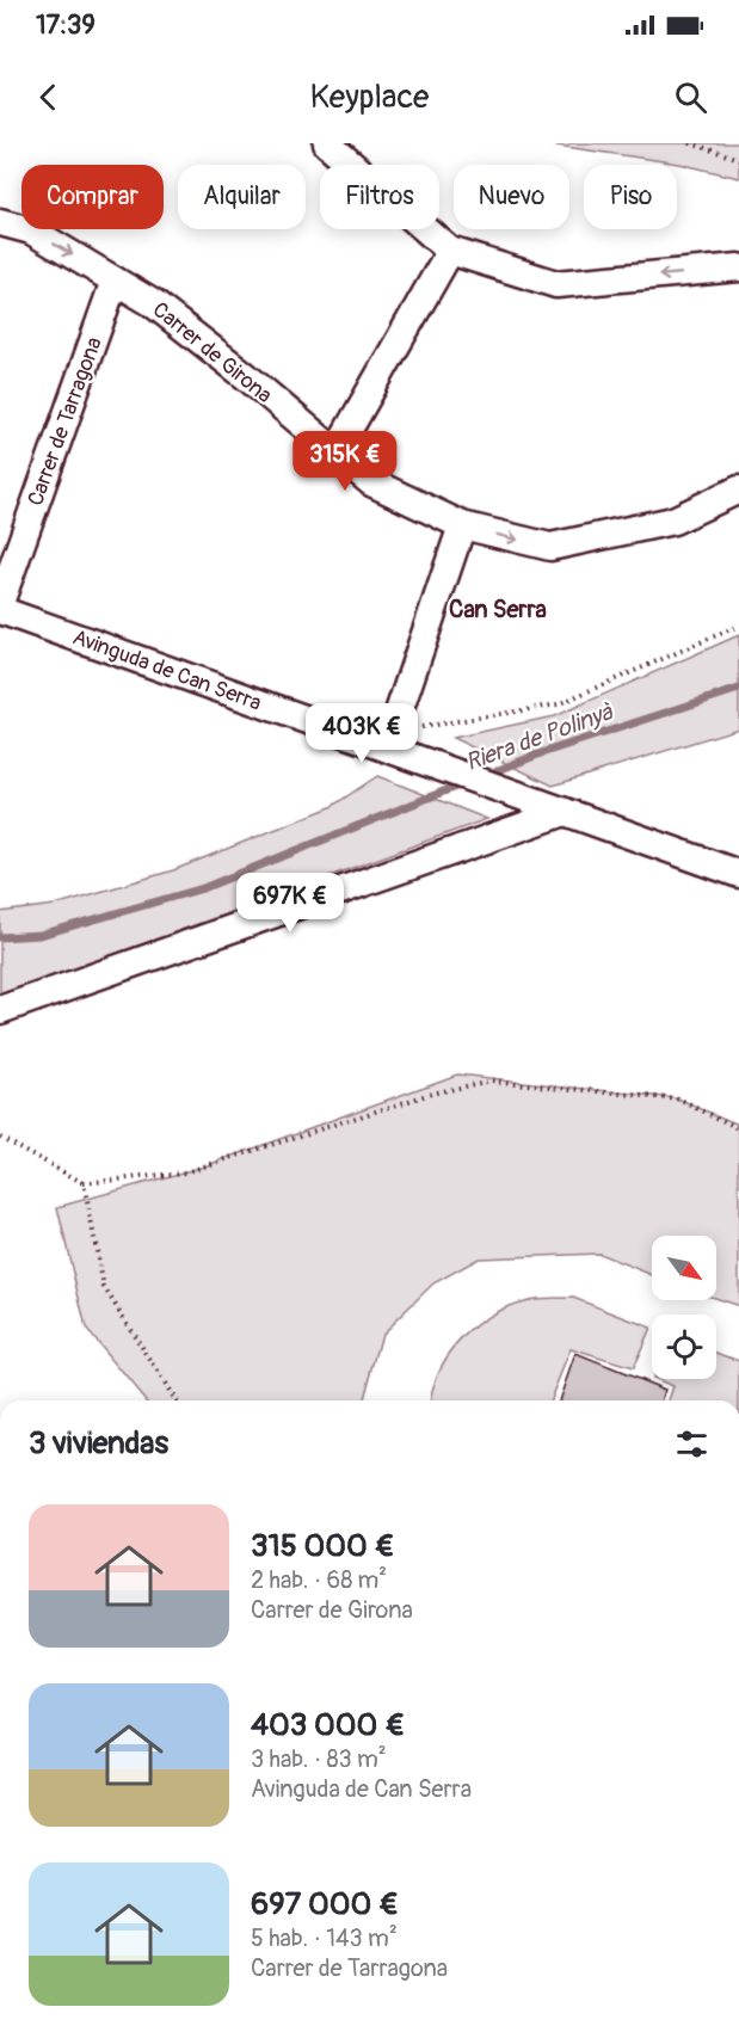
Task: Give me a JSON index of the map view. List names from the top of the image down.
{
  "streets": {
    "street": ["Carrer de Girona", "Carrer de Tarragona", "Avinguda de Can Serra"]
  },
  "crossings": [
    ["Carrer de Girona", "Carrer de Tarragona"]
  ],
  "one_way": ["Carrer de Girona"],
  "districts": ["Can Serra"],
  "water": ["Riera de Polinyà"],
  "north": "bottom right",
  "page": {
    "status": "17:39",
    "header": "Keyplace",
    "chip": [
      "Comprar",
      "Alquilar",
      "Filtros",
      "Nuevo",
      "Piso"
    ],
    "price": ["315K €", "403K €", "697K €"],
    "heading": "3 viviendas",
    "list": [
      {
        "name": "315 000 €",
        "note": "2 hab. · 68 m² · Carrer de Girona"
      },
      {
        "name": "403 000 €",
        "note": "3 hab. · 83 m² · Avinguda de Can Serra"
      },
      {
        "name": "697 000 €",
        "note": "5 hab. · 143 m² · Carrer de Tarragona"
      }
    ]
  }
}
